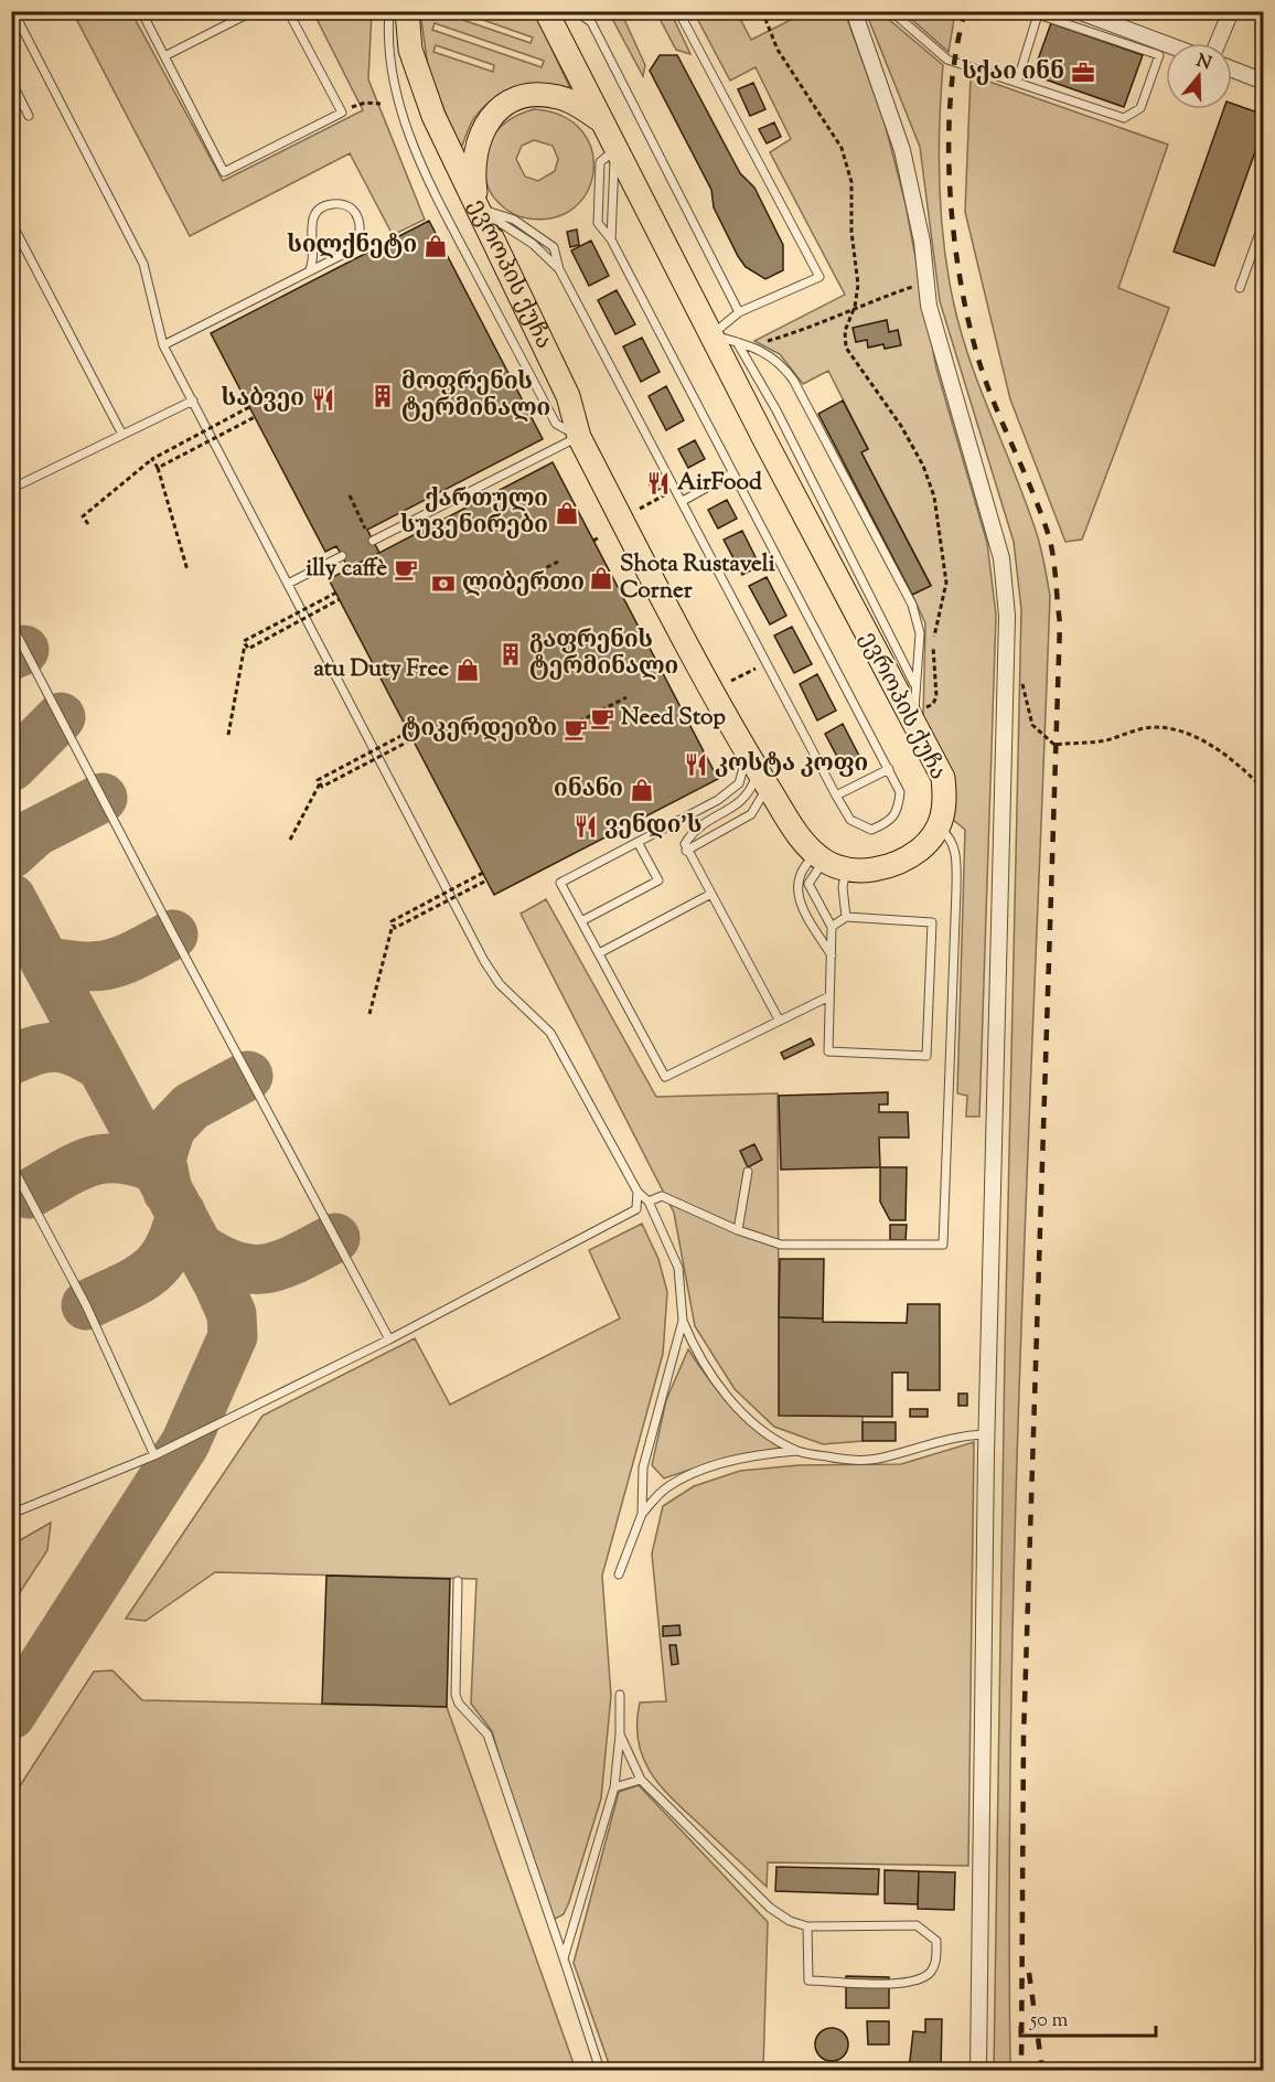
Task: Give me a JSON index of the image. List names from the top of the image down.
{
  "streets": {
    "main road": ["ევროპის ქუჩა"]
  },
  "places": {
    "office": ["სქაი ინნ"],
    "shop": [
      "სილქნეტი",
      "ქართული სუვენირები",
      "Shota Rustaveli Corner",
      "atu Duty Free",
      "ინანი"
    ],
    "building": ["მოფრენის ტერმინალი", "გაფრენის ტერმინალი"],
    "restaurant": [
      "საბვეი",
      "AirFood",
      "კოსტა კოფი",
      "ვენდი'ს"
    ],
    "cafe": ["illy caffè", "Need Stop", "ტიკერდეიზი"],
    "bank": ["ლიბერთი"]
  },
  "scale_bar": "50 m",
  "north": "top"
}
